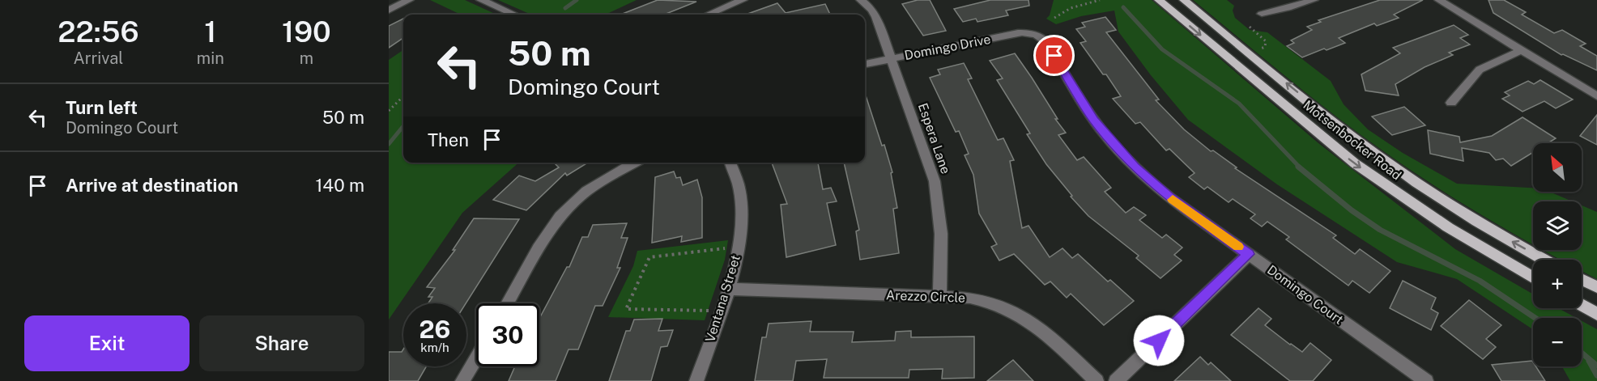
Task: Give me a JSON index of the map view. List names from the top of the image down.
{
  "streets": {
    "main road": ["Motsenbocker Road"],
    "street": [
      "Domingo Drive",
      "Espera Lane",
      "Domingo Court",
      "Arezzo Circle",
      "Ventana Street"
    ]
  },
  "crossings": [
    ["Domingo Drive", "Espera Lane"],
    ["Domingo Drive", "Domingo Court"],
    ["Espera Lane", "Arezzo Circle"],
    ["Arezzo Circle", "Ventana Street"]
  ],
  "north": "top left",
  "page": {
    "eta": [
      "22:56",
      "Arrival",
      "1",
      "min",
      "190",
      "m"
    ],
    "turn": ["50 m", "Domingo Court"],
    "list": [
      {
        "name": "Turn left",
        "note": "Domingo Court",
        "value": "50 m"
      },
      {
        "name": "Arrive at destination",
        "value": "140 m"
      }
    ],
    "then": "Then",
    "map_buttons": ["+", "−"],
    "speed": "26 km/h",
    "limit": "30",
    "buttons": ["Exit", "Share"]
  }
}
